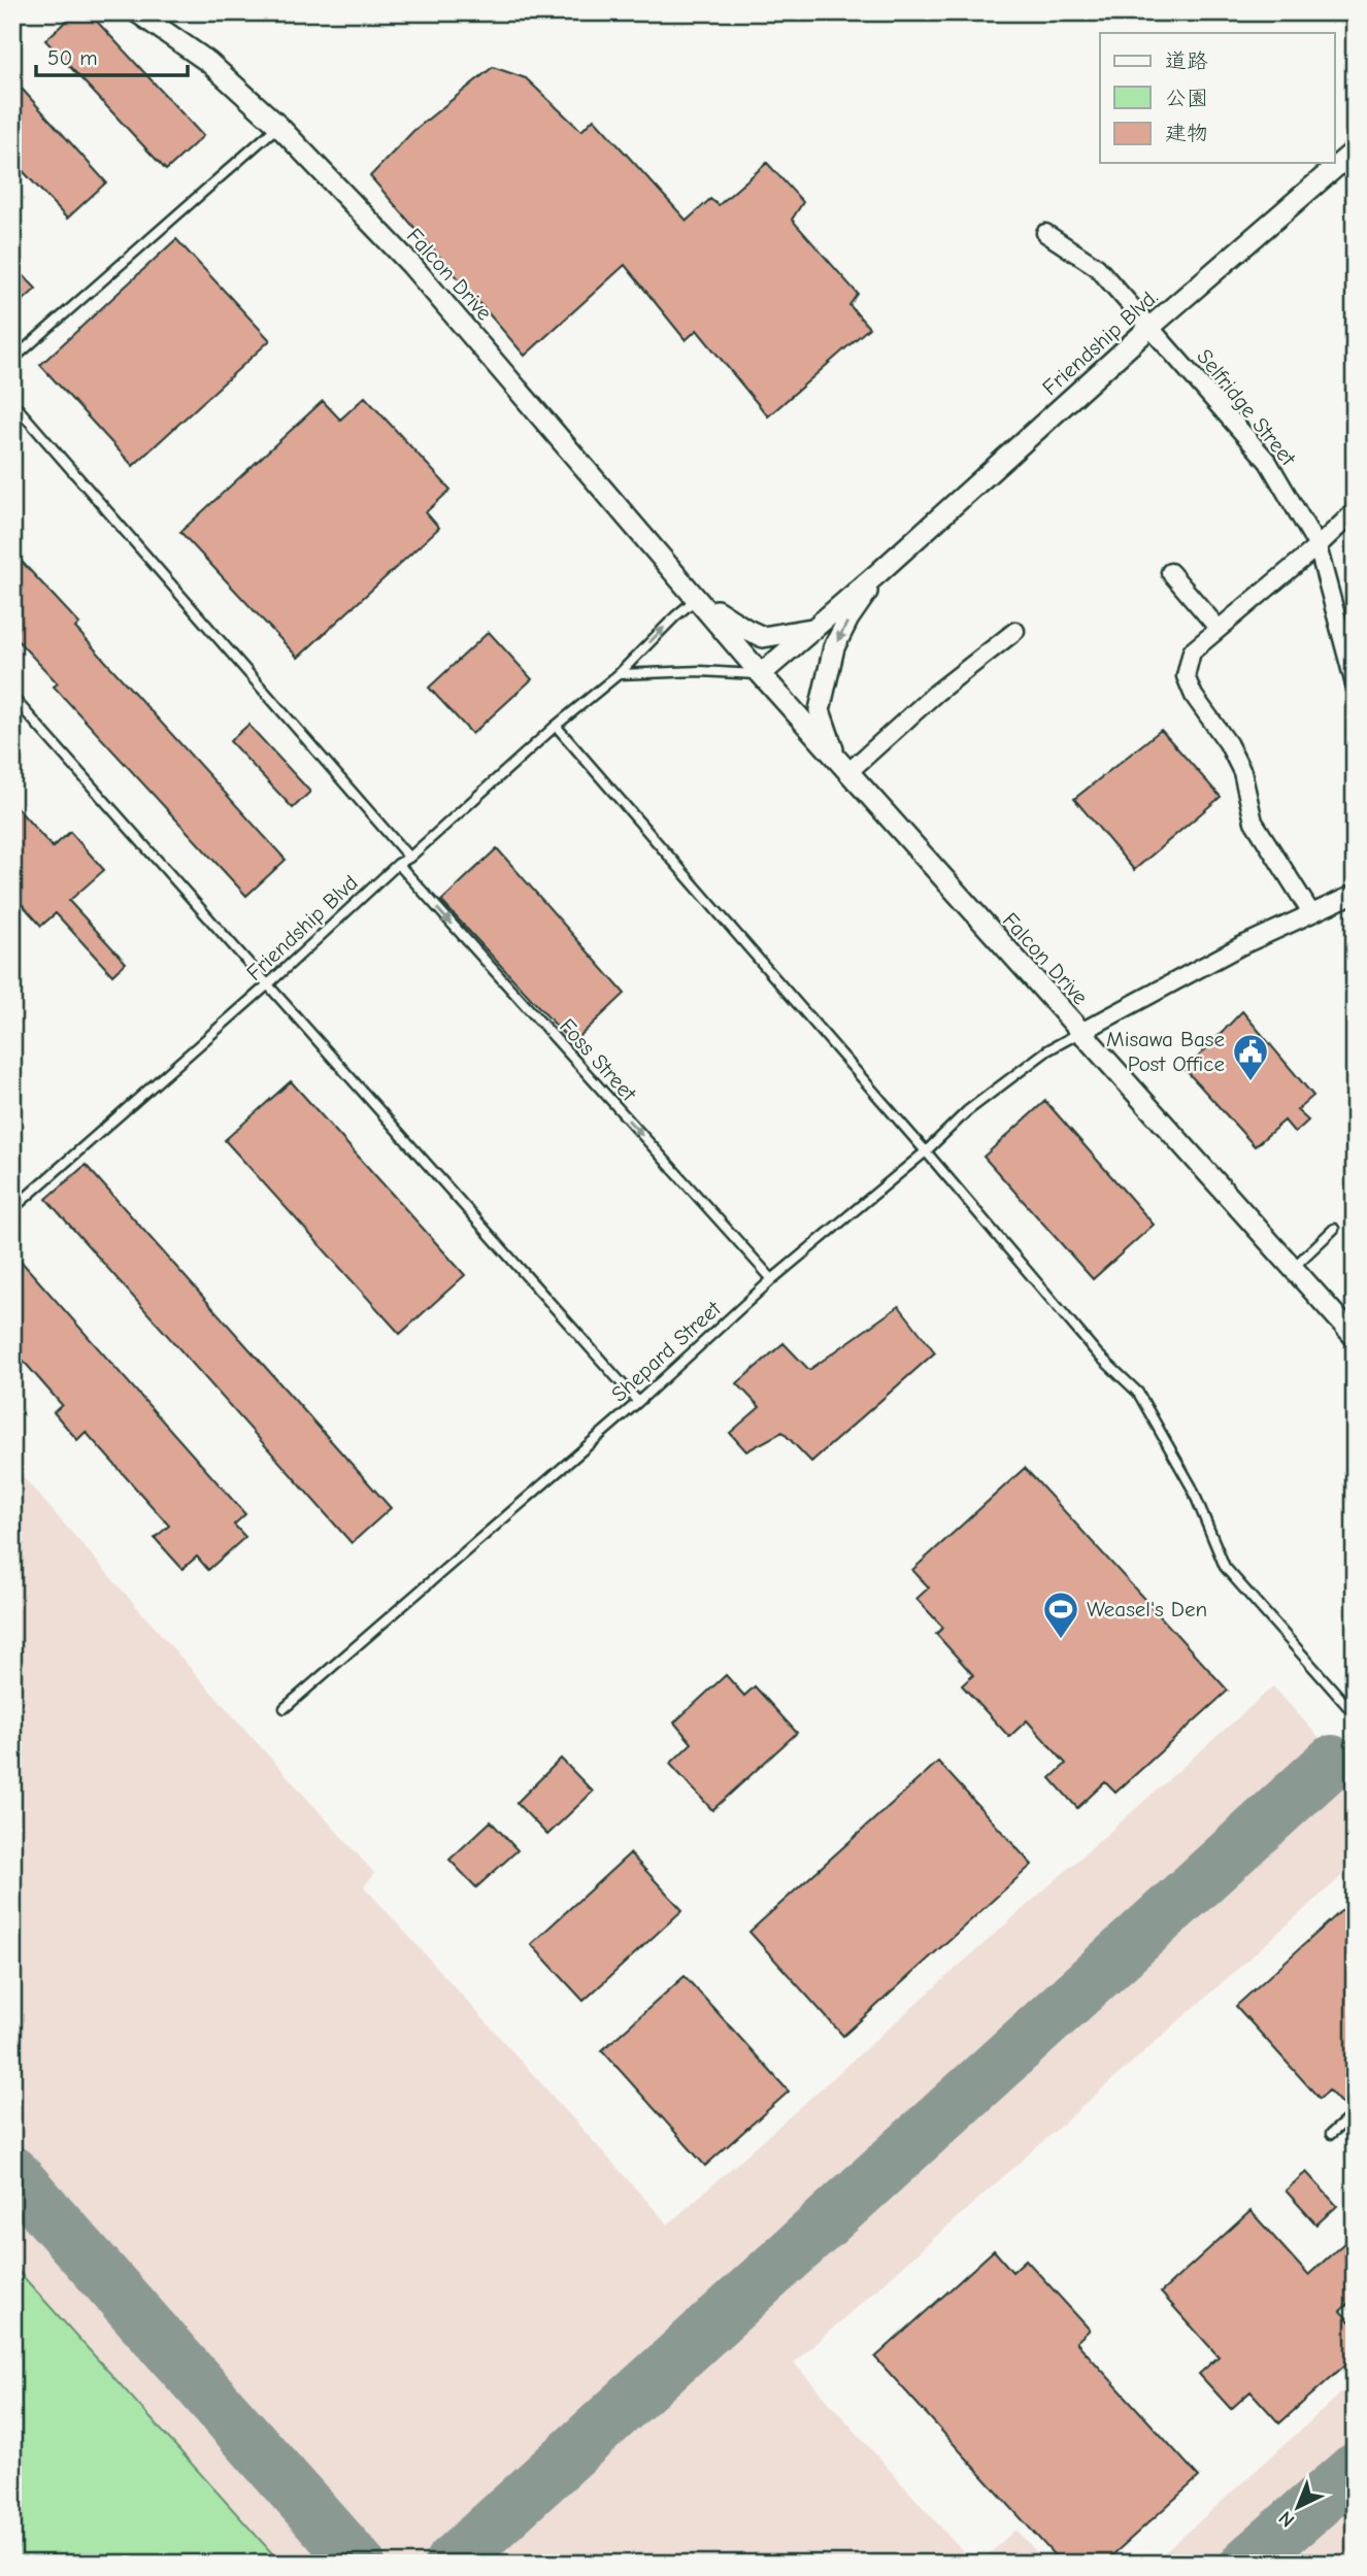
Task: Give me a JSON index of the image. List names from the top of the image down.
{
  "streets": {
    "street": ["Falcon Drive", "Friendship Blvd.", "Selfridge Street"],
    "lane": ["Friendship Blvd", "Foss Street", "Shepard Street"]
  },
  "crossings": [
    ["Falcon Drive", "Friendship Blvd."],
    ["Falcon Drive", "Friendship Blvd"],
    ["Falcon Drive", "Shepard Street"],
    ["Friendship Blvd.", "Selfridge Street"],
    ["Friendship Blvd", "Foss Street"],
    ["Foss Street", "Shepard Street"]
  ],
  "one_way": ["Foss Street"],
  "places": {
    "public building": ["Misawa Base Post Office"],
    "sports": ["Weasel's Den"]
  },
  "legend": ["道路", "公園", "建物"],
  "scale_bar": "50 m",
  "north": "bottom left"
}
